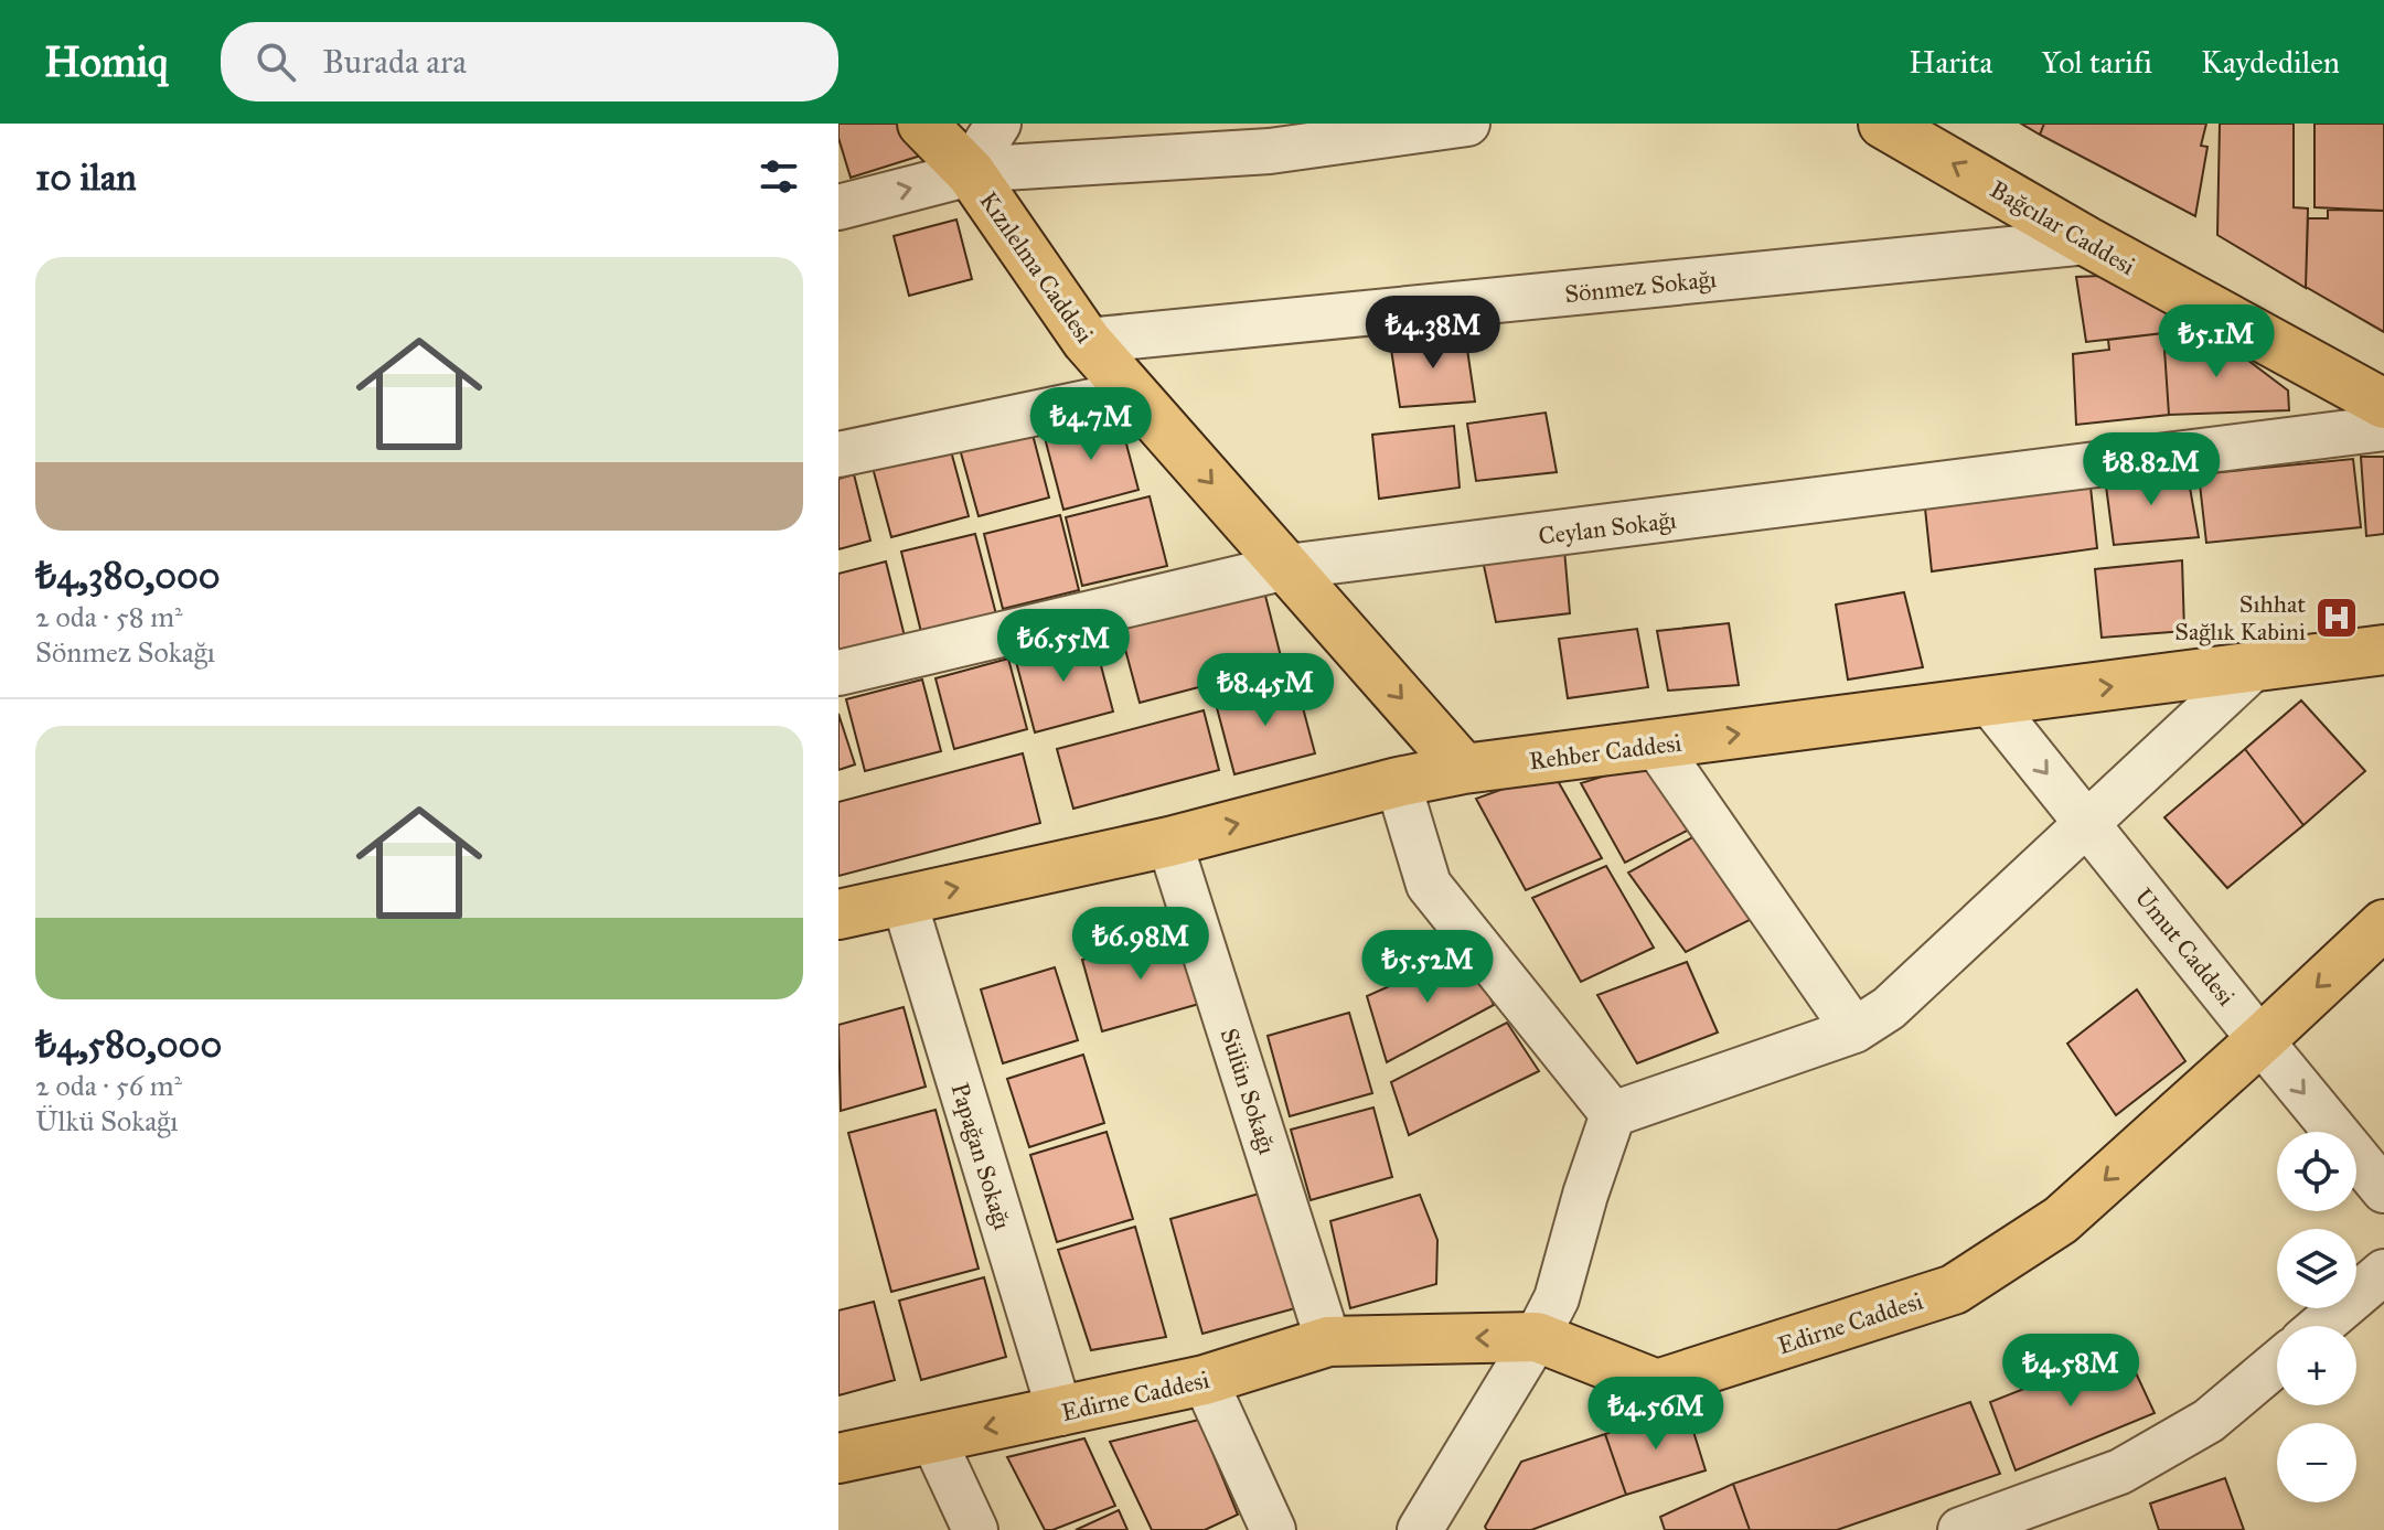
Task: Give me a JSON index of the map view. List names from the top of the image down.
{
  "streets": {
    "main road": [
      "Bağcılar Caddesi",
      "Kızılelma Caddesi",
      "Rehber Caddesi",
      "Edirne Caddesi"
    ],
    "street": [
      "Sönmez Sokağı",
      "Ceylan Sokağı",
      "Umut Caddesi",
      "Sülün Sokağı",
      "Papağan Sokağı"
    ]
  },
  "crossings": [
    ["Bağcılar Caddesi", "Sönmez Sokağı"],
    ["Kızılelma Caddesi", "Sönmez Sokağı"],
    ["Kızılelma Caddesi", "Ceylan Sokağı"],
    ["Kızılelma Caddesi", "Rehber Caddesi"],
    ["Rehber Caddesi", "Umut Caddesi"],
    ["Rehber Caddesi", "Sülün Sokağı"],
    ["Rehber Caddesi", "Papağan Sokağı"],
    ["Umut Caddesi", "Edirne Caddesi"],
    ["Sülün Sokağı", "Edirne Caddesi"],
    ["Papağan Sokağı", "Edirne Caddesi"]
  ],
  "one_way": [
    "Bağcılar Caddesi",
    "Kızılelma Caddesi",
    "Rehber Caddesi",
    "Edirne Caddesi"
  ],
  "places": {
    "hospital": ["Sıhhat Sağlık Kabini"]
  },
  "page": {
    "header": "Homiq",
    "search": "Burada ara",
    "nav": ["Harita", "Yol tarifi", "Kaydedilen"],
    "heading": "10 ilan",
    "list": [
      {
        "name": "₺4,380,000",
        "note": "2 oda · 58 m² · Sönmez Sokağı"
      },
      {
        "name": "₺4,580,000",
        "note": "2 oda · 56 m² · Ülkü Sokağı"
      }
    ],
    "price": [
      "₺4.38M",
      "₺5.1M",
      "₺4.7M",
      "₺8.82M",
      "₺6.55M",
      "₺8.45M",
      "₺6.98M",
      "₺5.52M",
      "₺4.58M",
      "₺4.56M"
    ],
    "map_buttons": ["+", "−"]
  }
}
